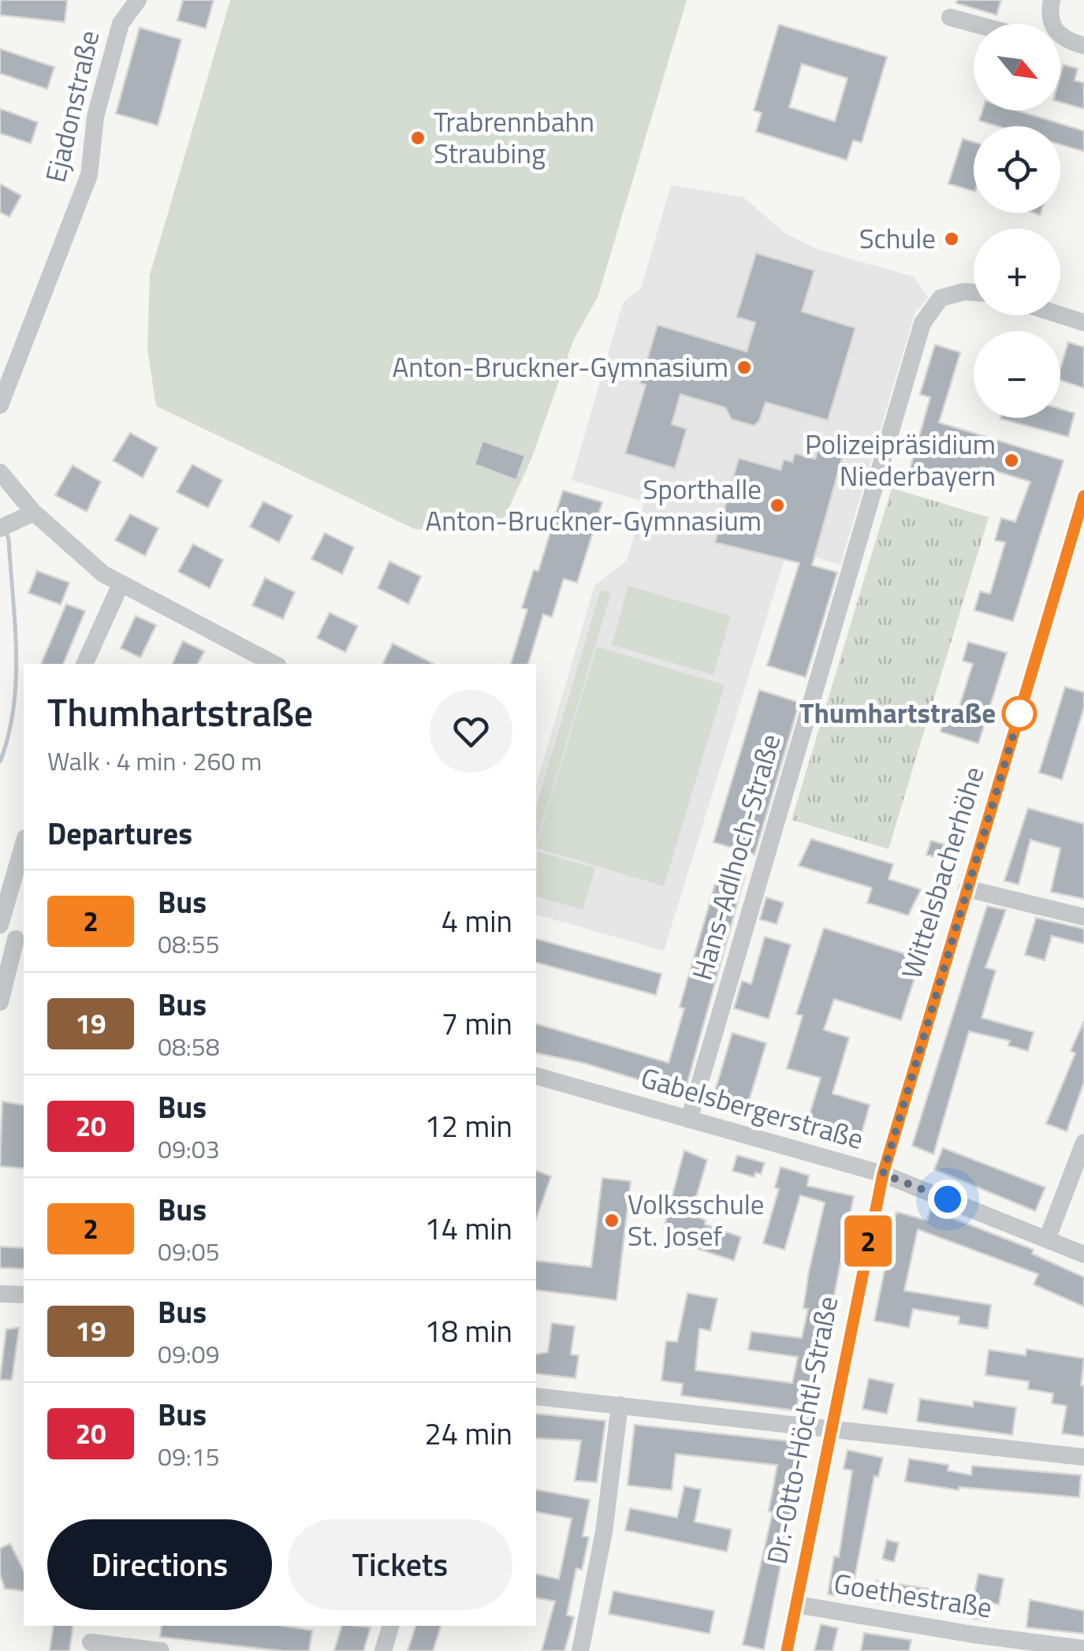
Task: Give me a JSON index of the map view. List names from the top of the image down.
{
  "streets": {
    "street": [
      "Ejadonstraße",
      "Hans-Adlhoch-Straße",
      "Wittelsbacherhöhe",
      "Gabelsbergerstraße",
      "Dr.-Otto-Höchtl-Straße",
      "Goethestraße"
    ]
  },
  "crossings": [
    ["Hans-Adlhoch-Straße", "Gabelsbergerstraße"],
    ["Wittelsbacherhöhe", "Gabelsbergerstraße"],
    ["Wittelsbacherhöhe", "Dr.-Otto-Höchtl-Straße"],
    ["Gabelsbergerstraße", "Dr.-Otto-Höchtl-Straße"],
    ["Dr.-Otto-Höchtl-Straße", "Goethestraße"]
  ],
  "places": [
    "Trabrennbahn Straubing",
    "Schule",
    "Anton-Bruckner-Gymnasium",
    "Polizeipräsidium Niederbayern",
    "Sporthalle Anton-Bruckner-Gymnasium",
    "Thumhartstraße",
    "Volksschule St. Josef"
  ],
  "lines": ["bus line 2"],
  "north": "bottom right",
  "page": {
    "on_map": "2",
    "map_buttons": ["+", "−"],
    "heading": [
      ["Thumhartstraße", "Walk · 4 min · 260 m"],
      "Departures"
    ],
    "list": [
      {
        "mark": "2",
        "name": "Bus",
        "note": "08:55",
        "value": "4 min"
      },
      {
        "mark": "19",
        "name": "Bus",
        "note": "08:58",
        "value": "7 min"
      },
      {
        "mark": "20",
        "name": "Bus",
        "note": "09:03",
        "value": "12 min"
      },
      {
        "mark": "2",
        "name": "Bus",
        "note": "09:05",
        "value": "14 min"
      },
      {
        "mark": "19",
        "name": "Bus",
        "note": "09:09",
        "value": "18 min"
      },
      {
        "mark": "20",
        "name": "Bus",
        "note": "09:15",
        "value": "24 min"
      }
    ],
    "buttons": ["Directions", "Tickets"]
  }
}
